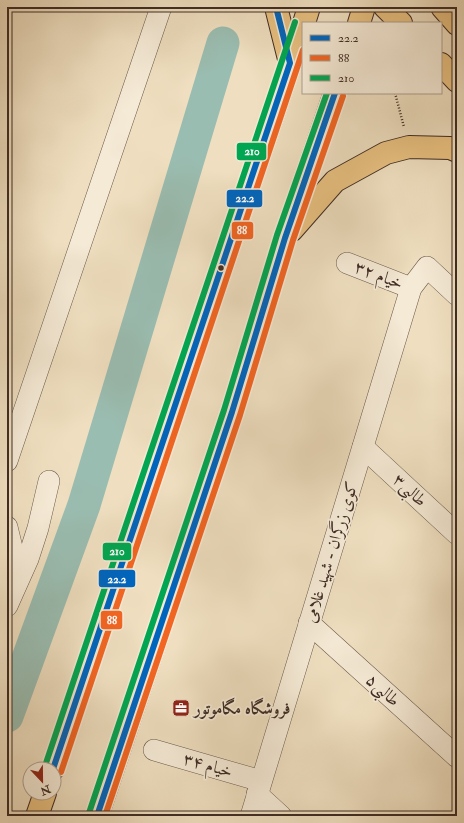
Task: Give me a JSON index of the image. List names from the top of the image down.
{
  "streets": {
    "street": [
      "خیام ۳۲",
      "طالبی۳",
      "کوی زرگران - شهید غلامی",
      "طالبی۵",
      "خیام ۳۴"
    ]
  },
  "crossings": [
    ["خیام ۳۲", "کوی زرگران - شهید غلامی"],
    ["طالبی۳", "کوی زرگران - شهید غلامی"],
    ["کوی زرگران - شهید غلامی", "طالبی۵"],
    ["کوی زرگران - شهید غلامی", "خیام ۳۴"]
  ],
  "places": {
    "office": ["فروشگاه مگاموتور"]
  },
  "lines": ["transit line 22.2", "transit line 210", "transit line 88"],
  "legend": ["22.2", "88", "210"],
  "north": "bottom"
}
